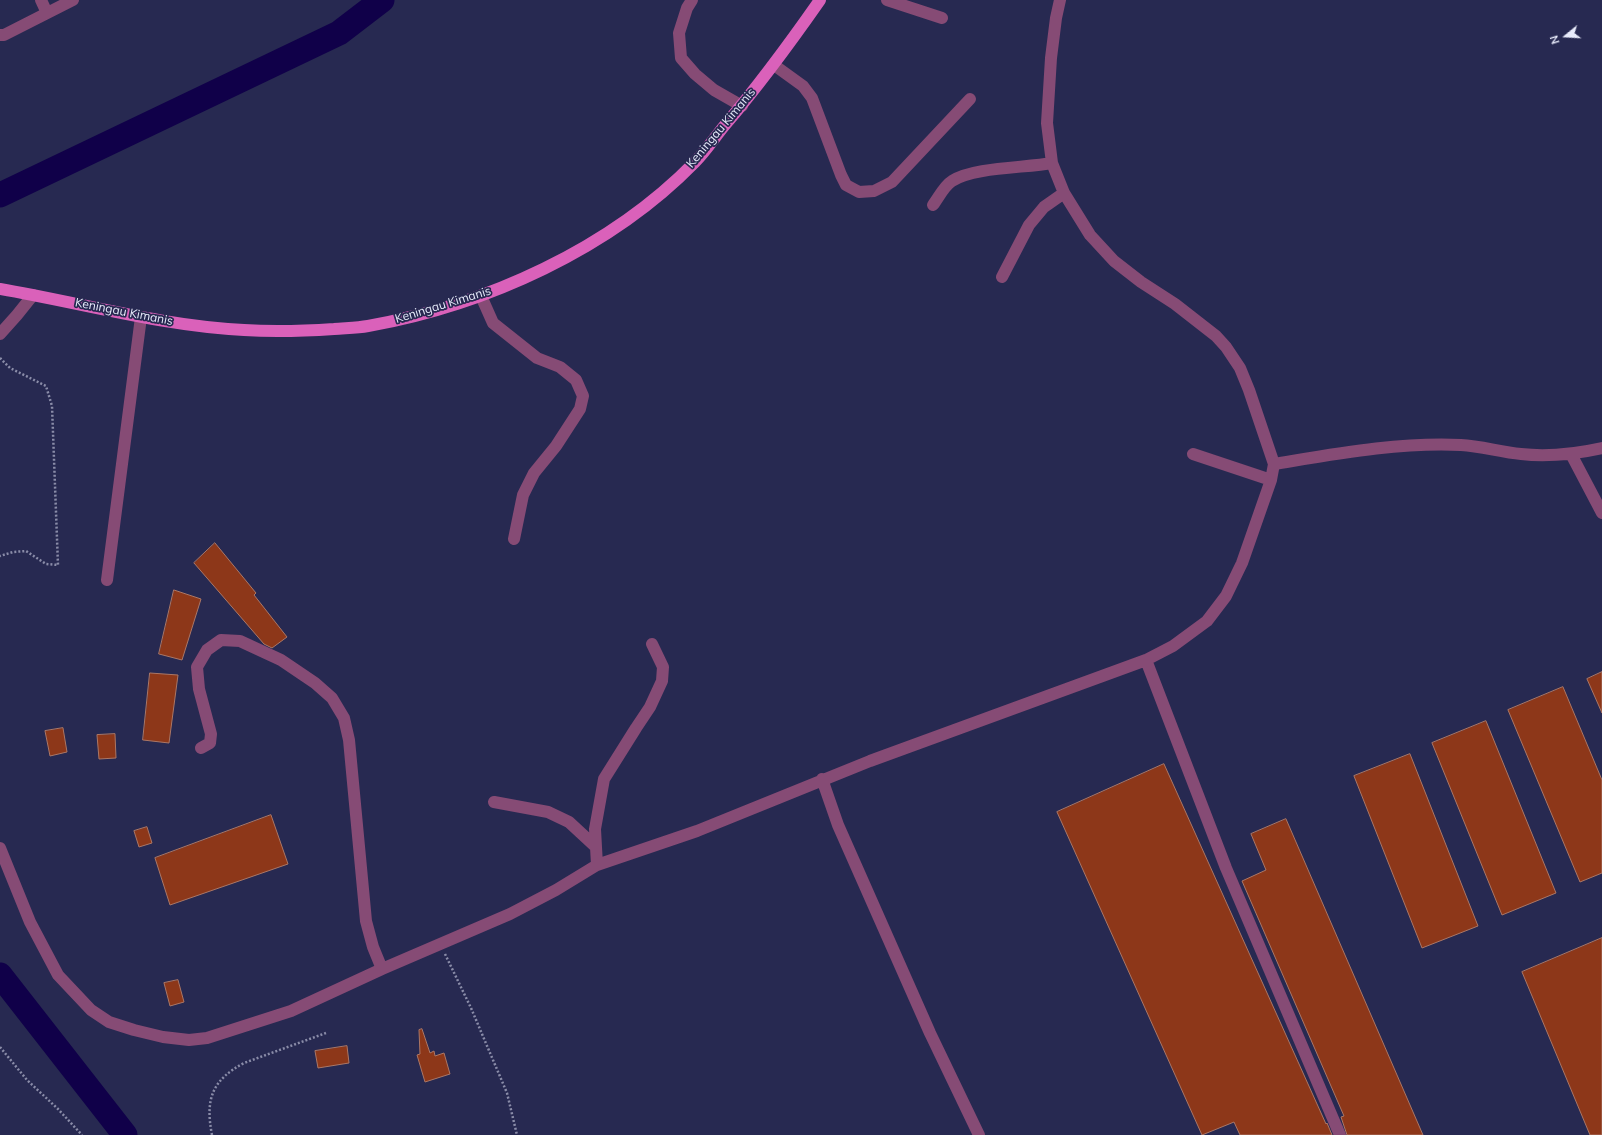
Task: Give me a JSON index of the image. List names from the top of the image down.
{
  "streets": {
    "main road": ["Keningau Kimanis"]
  },
  "north": "left"
}
